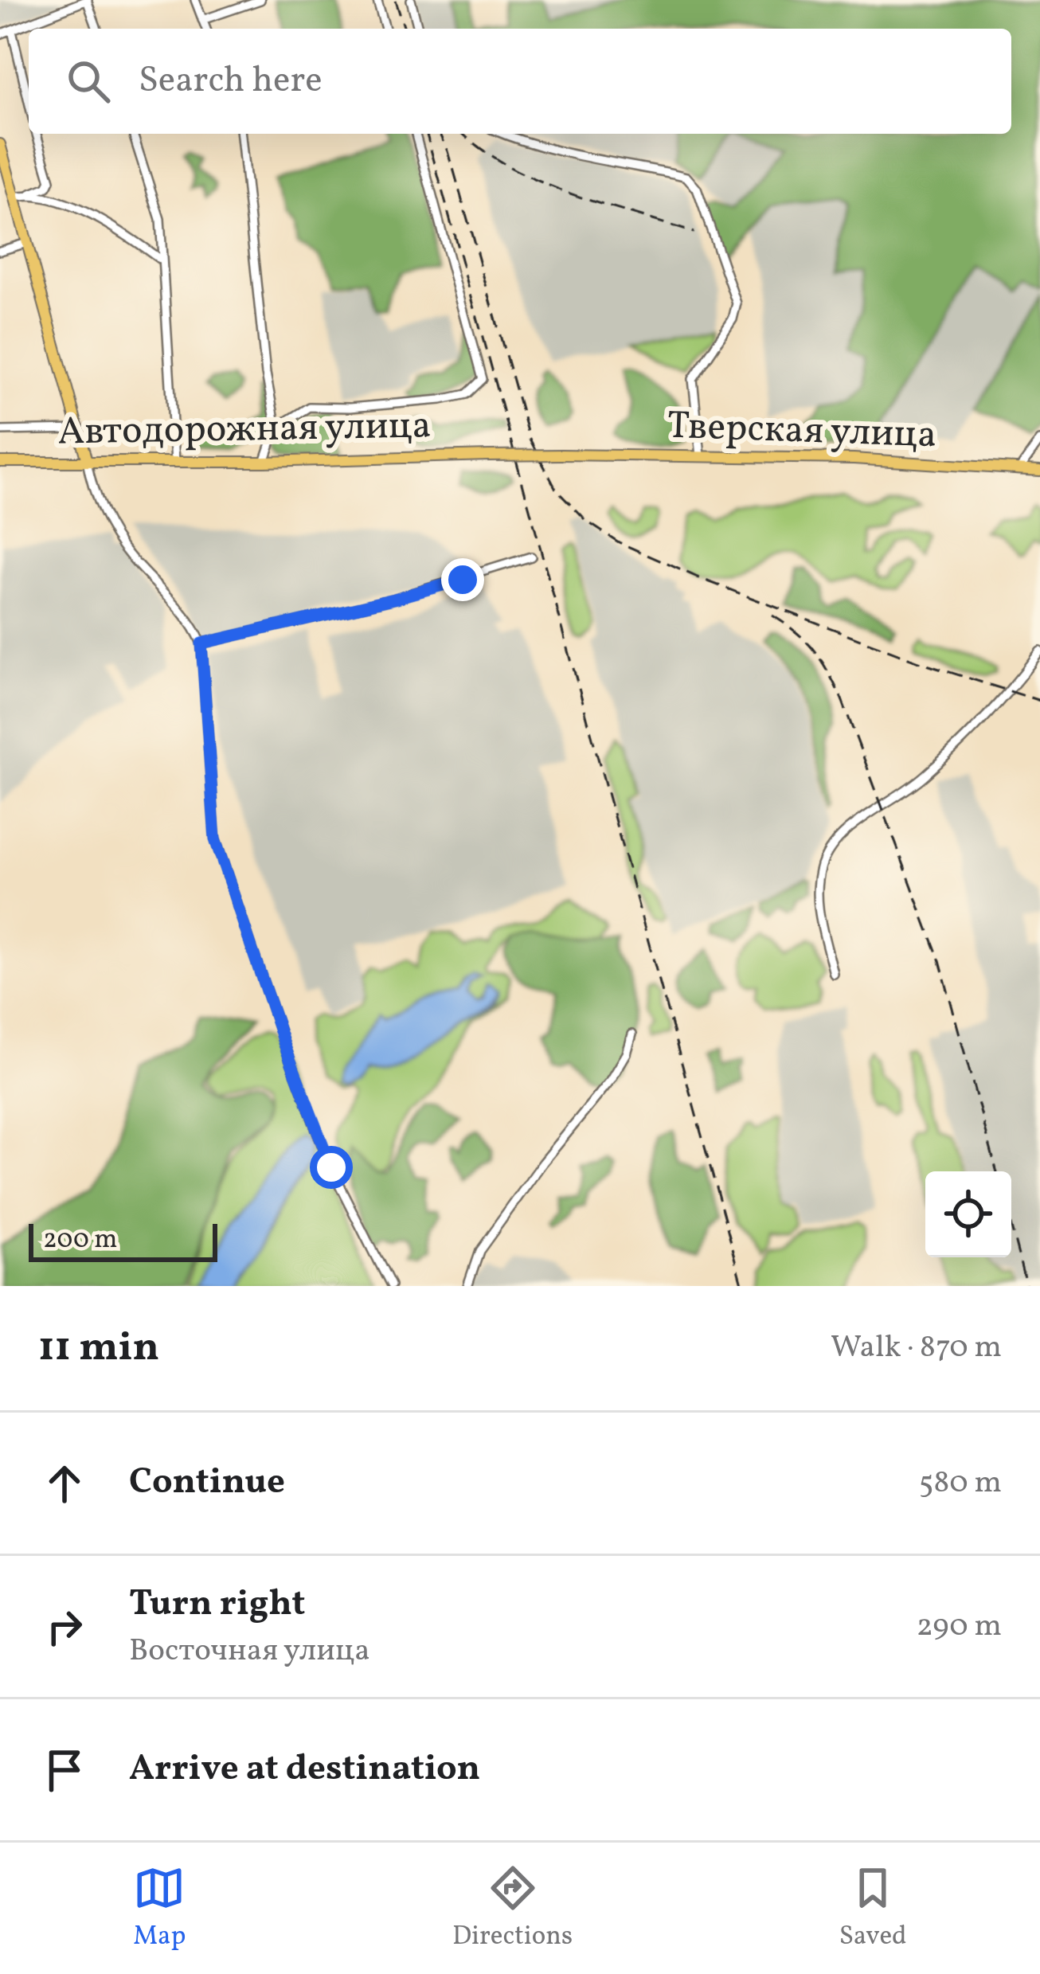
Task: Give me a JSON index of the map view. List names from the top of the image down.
{
  "streets": {
    "main road": ["Автодорожная улица", "Тверская улица"]
  },
  "crossings": [
    ["Автодорожная улица", "Тверская улица"]
  ],
  "scale_bar": "200 m",
  "page": {
    "search": "Search here",
    "scale": "200 m",
    "heading": ["11 min", "Walk · 870 m"],
    "list": [
      ["Continue", "580 m"],
      ["Turn right", "Восточная улица", "290 m"],
      "Arrive at destination"
    ],
    "nav": ["Map", "Directions", "Saved"]
  }
}
